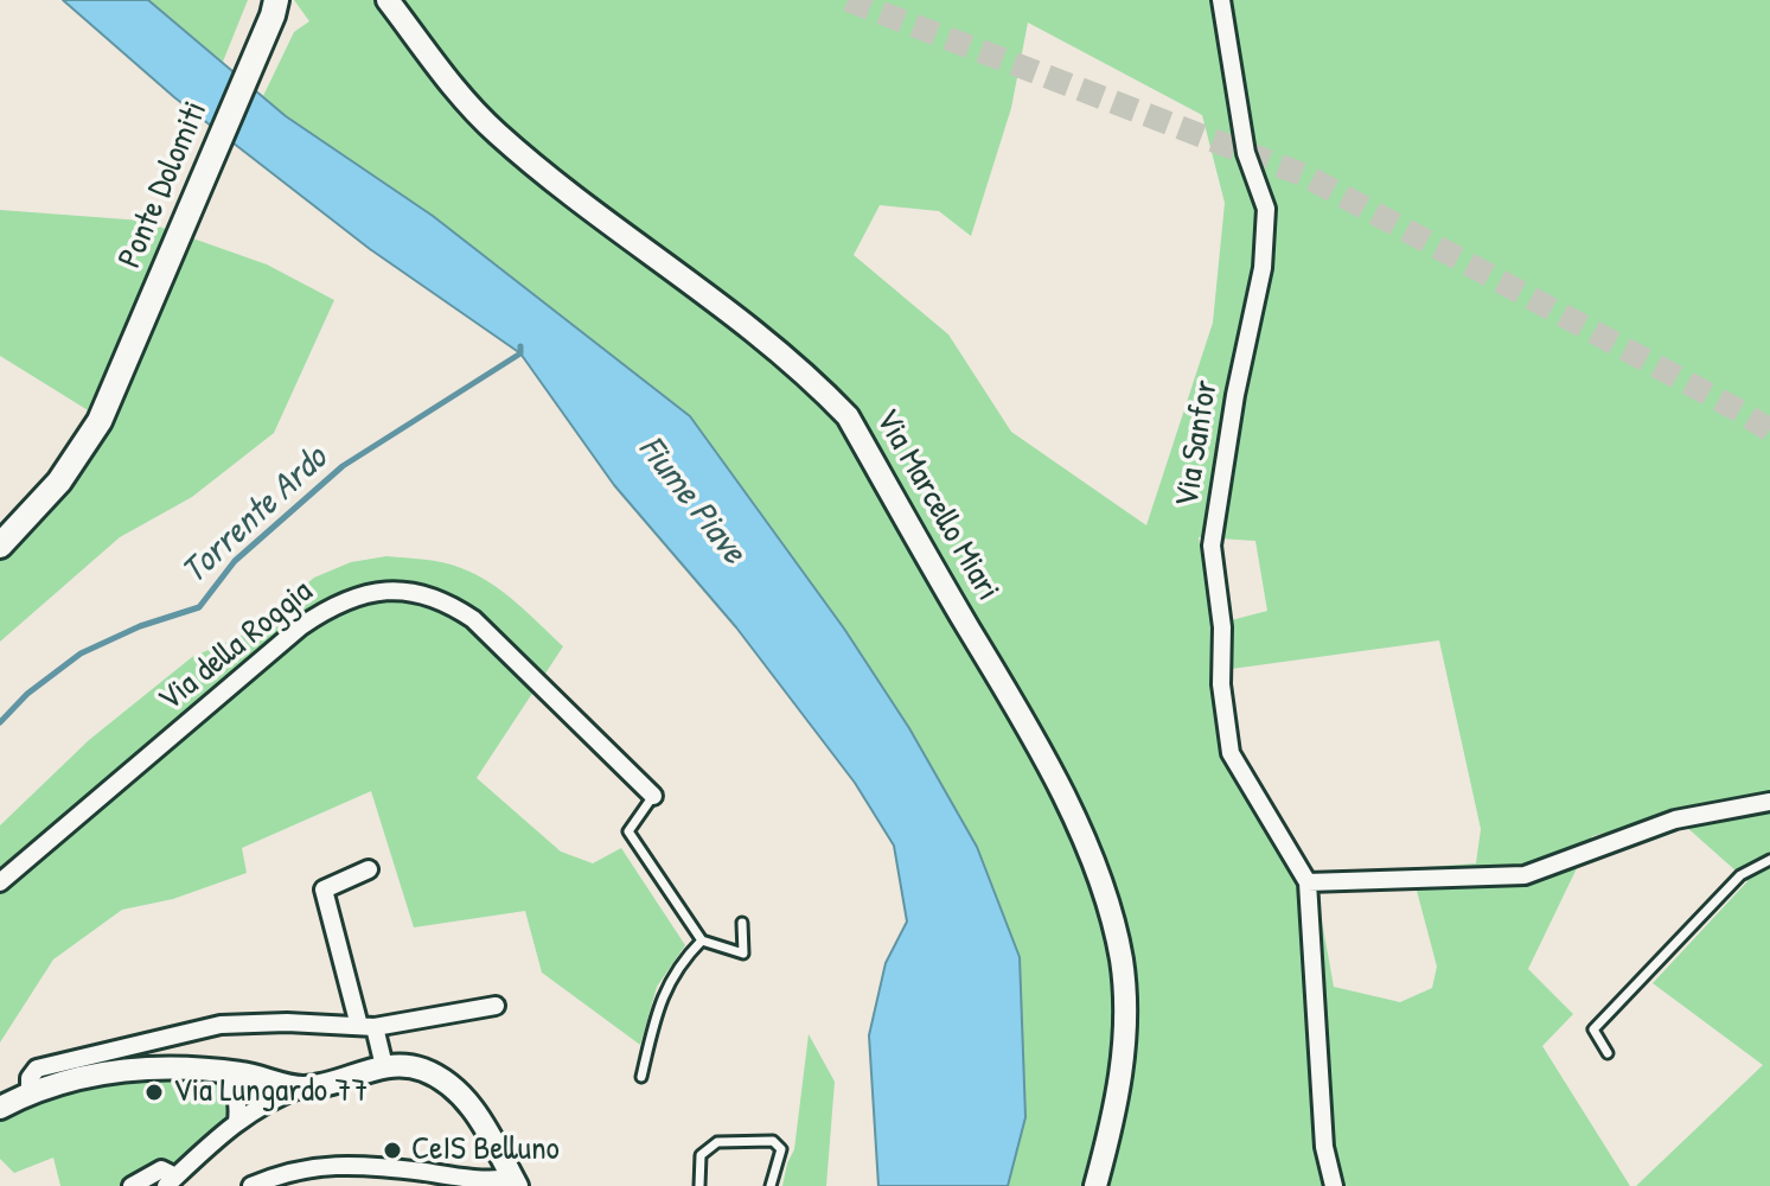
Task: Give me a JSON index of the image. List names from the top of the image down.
{
  "streets": {
    "main road": ["Ponte Dolomiti"],
    "street": ["Via Sanfor", "Via Marcello Miari", "Via della Roggia"]
  },
  "water": ["Fiume Piave", "Torrente Ardo"],
  "places": ["Via Lungardo 77", "CeIS Belluno"]
}
